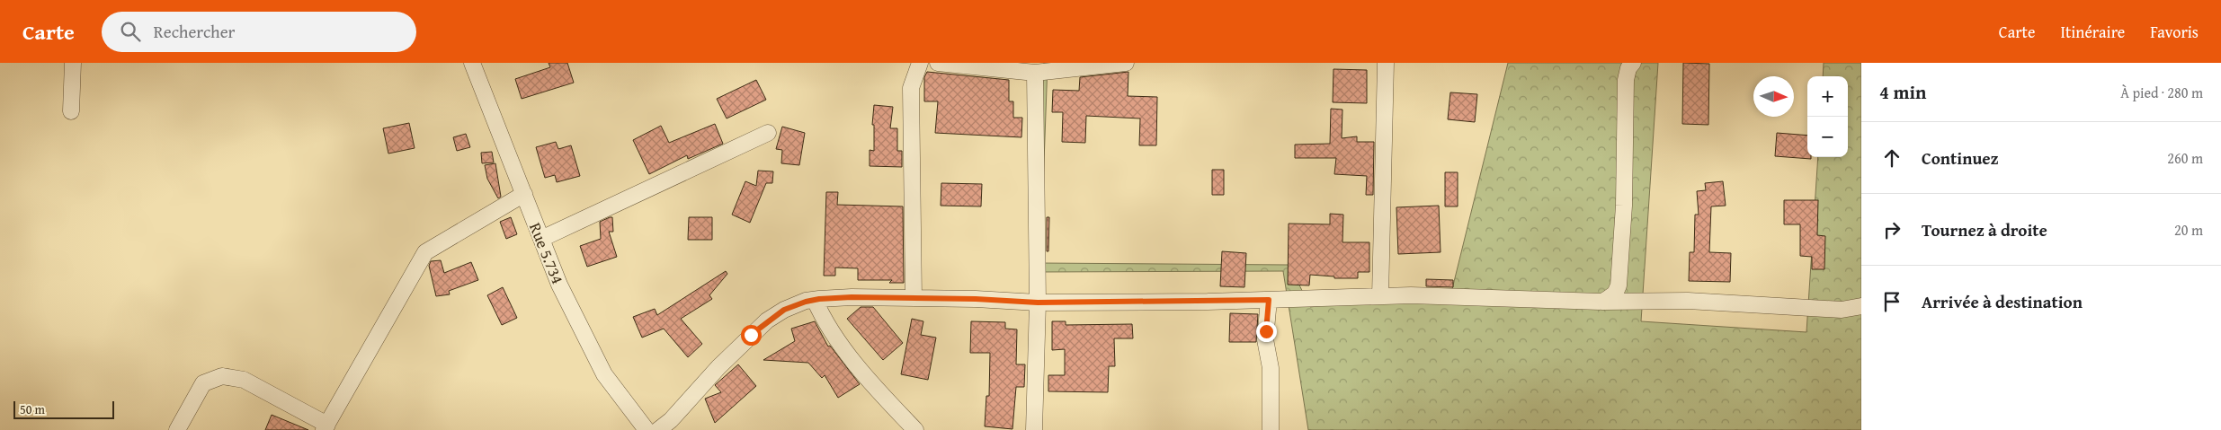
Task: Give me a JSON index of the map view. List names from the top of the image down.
{
  "streets": {
    "street": ["Rue 5.734"]
  },
  "scale_bar": "50 m",
  "north": "right",
  "page": {
    "header": "Carte",
    "search": "Rechercher",
    "nav": ["Carte", "Itinéraire", "Favoris"],
    "heading": ["4 min", "À pied · 280 m"],
    "map_buttons": ["+", "−"],
    "list": [
      ["Continuez", "260 m"],
      ["Tournez à droite", "20 m"],
      "Arrivée à destination"
    ],
    "scale": "50 m"
  }
}
